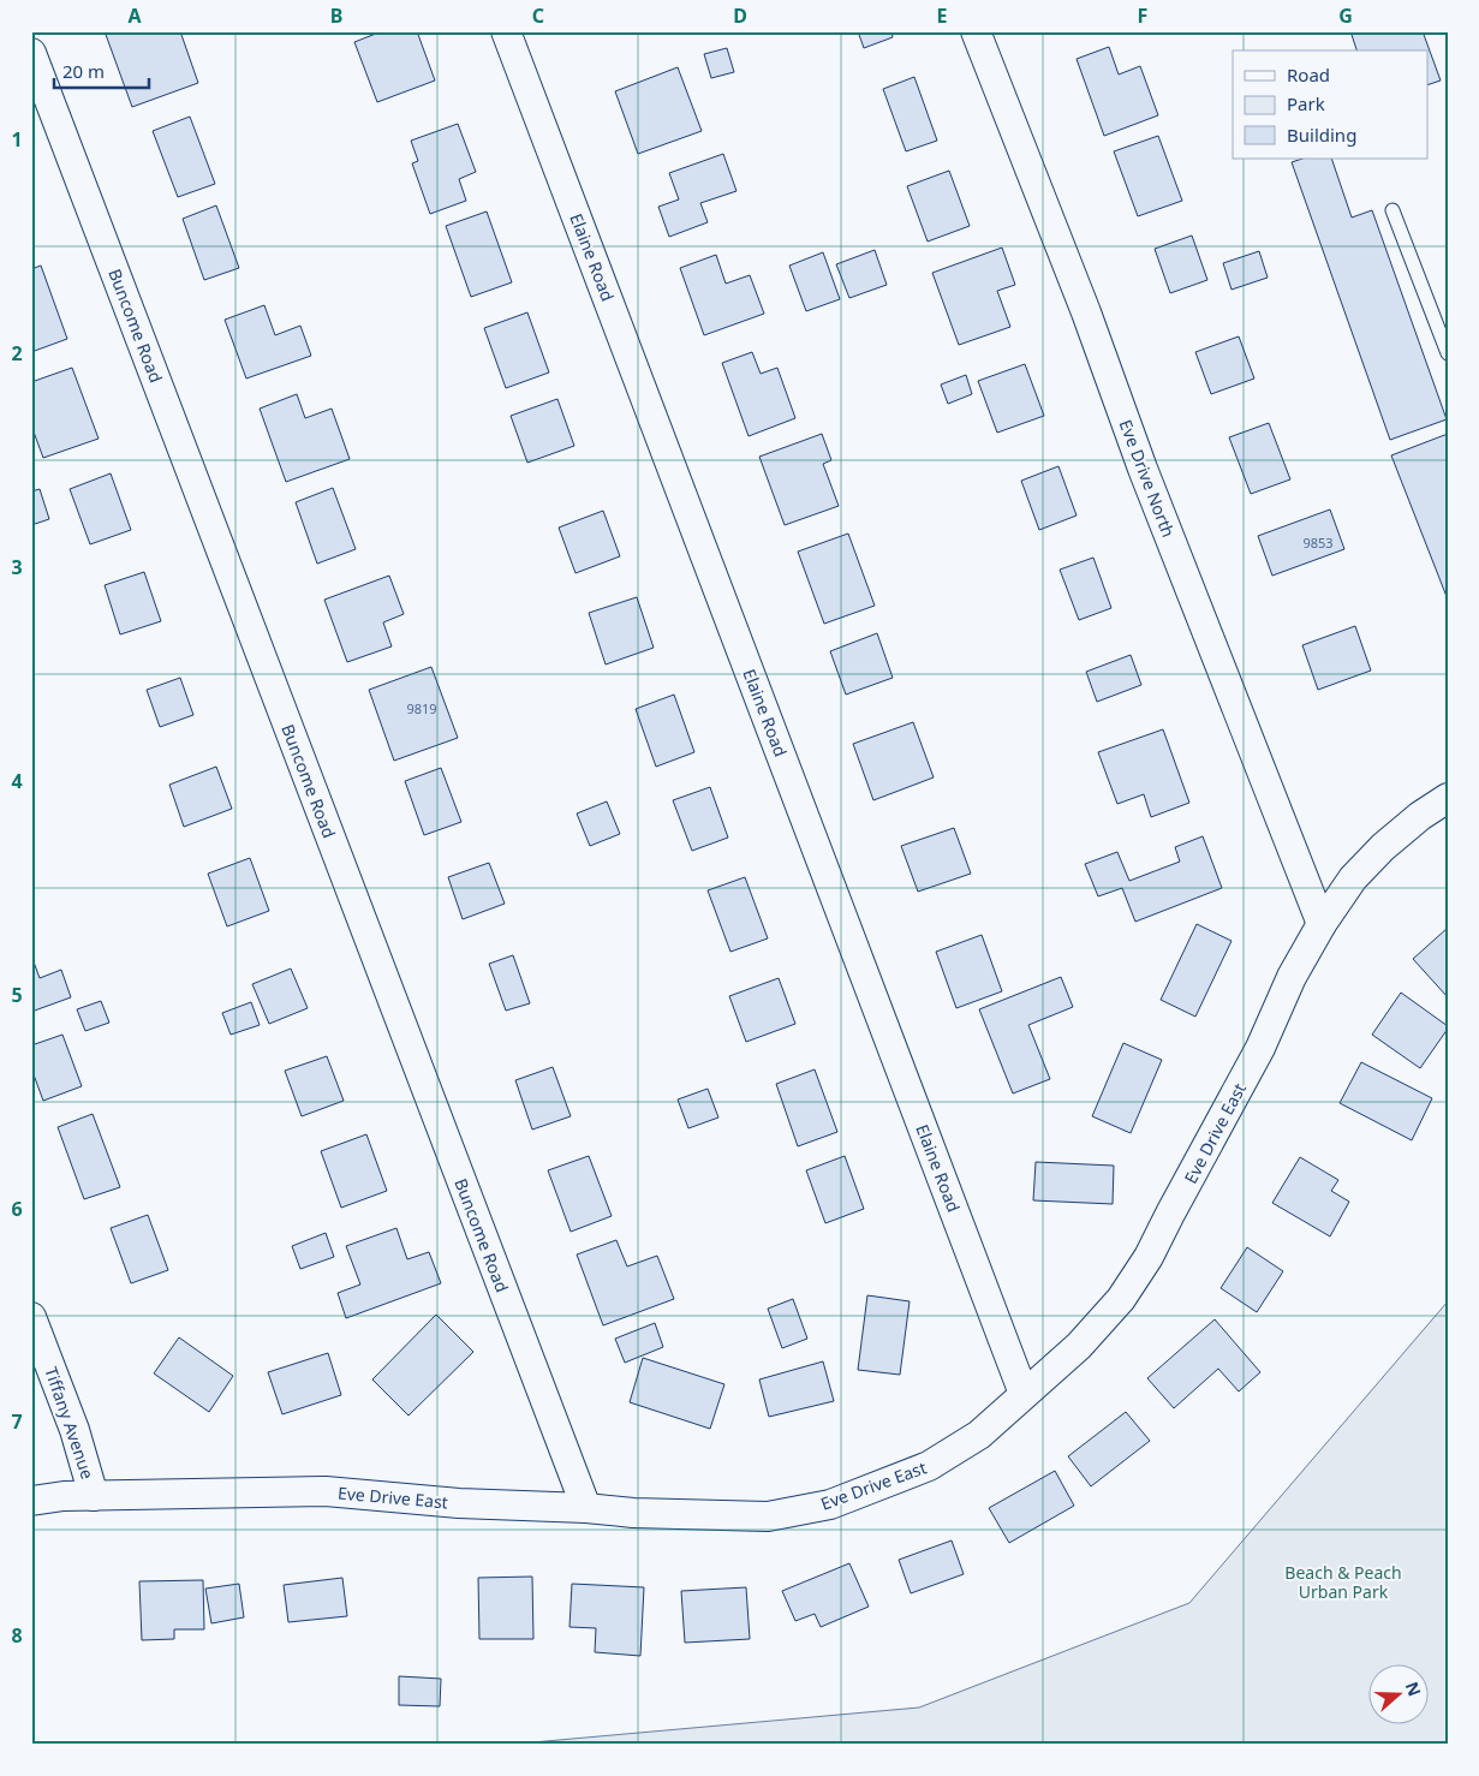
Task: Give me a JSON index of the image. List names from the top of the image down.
{
  "streets": {
    "street": [
      "Elaine Road",
      "Buncome Road",
      "Eve Drive North",
      "Eve Drive East",
      "Tiffany Avenue"
    ]
  },
  "crossings": [
    ["Elaine Road", "Eve Drive East"],
    ["Buncome Road", "Eve Drive East"],
    ["Eve Drive North", "Eve Drive East"],
    ["Eve Drive East", "Tiffany Avenue"]
  ],
  "parks": ["Beach & Peach Urban Park"],
  "house_numbers": ["9853", "9819"],
  "legend": ["Road", "Park", "Building"],
  "scale_bar": "20 m",
  "north": "right",
  "grid": {
    "columns": [
      "A",
      "B",
      "C",
      "D",
      "E",
      "F",
      "G"
    ],
    "rows": [
      "1",
      "2",
      "3",
      "4",
      "5",
      "6",
      "7",
      "8"
    ]
  }
}
